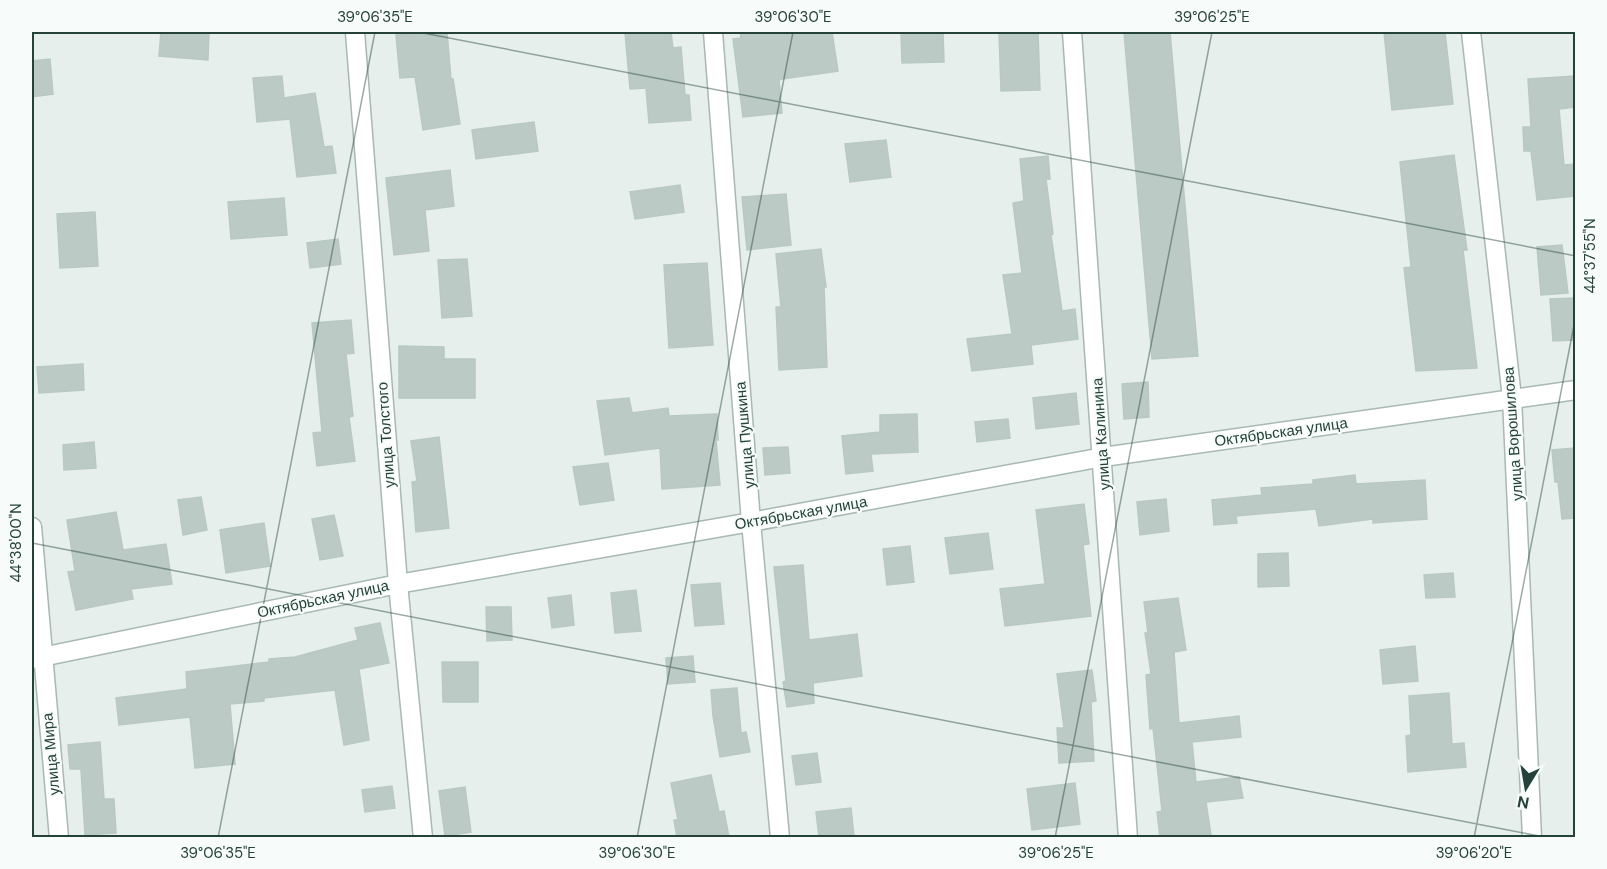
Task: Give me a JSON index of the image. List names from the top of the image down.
{
  "streets": {
    "street": [
      "Октябрьская улица",
      "улица Калинина",
      "улица Ворошилова",
      "улица Толстого",
      "улица Пушкина",
      "улица Мира"
    ]
  },
  "crossings": [
    ["Октябрьская улица", "улица Калинина"],
    ["Октябрьская улица", "улица Ворошилова"],
    ["Октябрьская улица", "улица Толстого"],
    ["Октябрьская улица", "улица Пушкина"],
    ["Октябрьская улица", "улица Мира"]
  ],
  "north": "bottom",
  "coordinates": [
    "39°06'35\"E",
    "39°06'30\"E",
    "39°06'25\"E",
    "44°37'55\"N",
    "44°38'00\"N",
    "39°06'20\"E"
  ]
}
